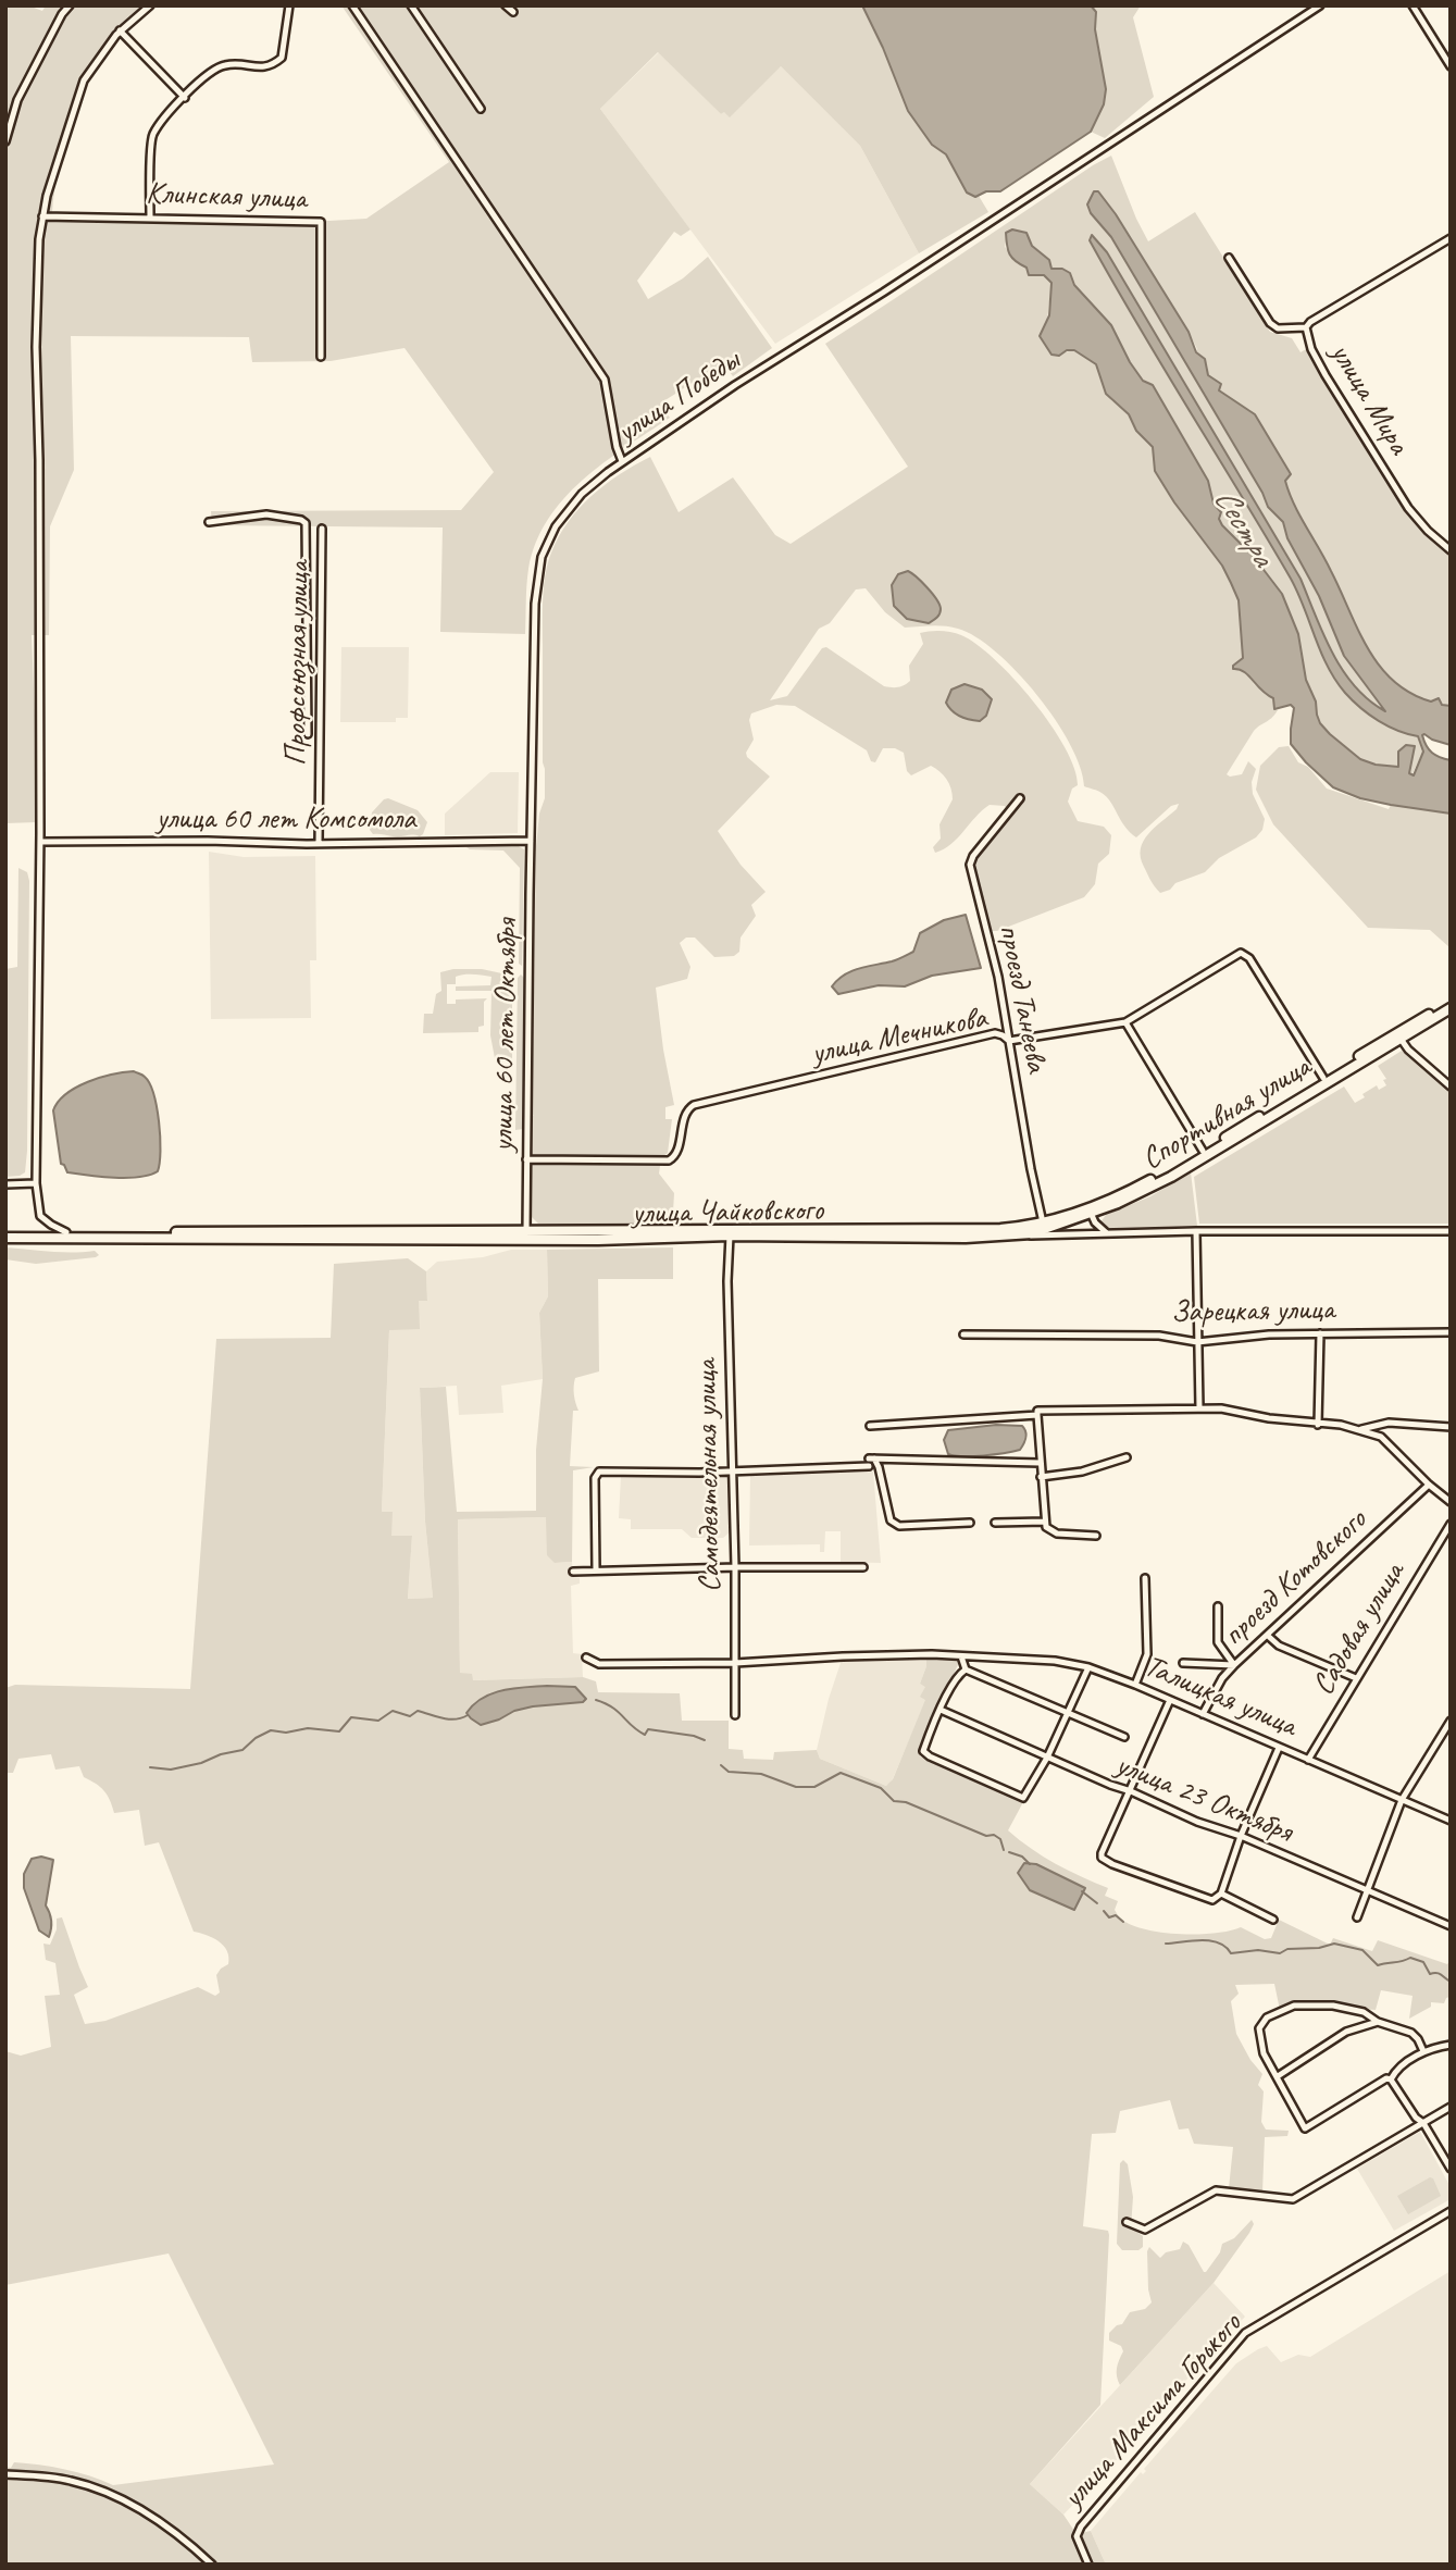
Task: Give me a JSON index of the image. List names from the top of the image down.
{
  "streets": {
    "highway": ["Спортивная улица", "улица Чайковского"],
    "street": [
      "Клинская улица",
      "улица Победы",
      "улица Мира",
      "Профсоюзная улица",
      "улица 60 лет Комсомола",
      "проезд Танеева",
      "улица 60 лет Октября",
      "улица Мечникова",
      "Зарецкая улица",
      "Самодеятельная улица",
      "проезд Котовского",
      "Садовая улица",
      "Талицкая улица",
      "улица 23 Октября",
      "улица Максима Горького"
    ]
  },
  "crossings": [
    ["улица Победы", "улица 60 лет Комсомола"],
    ["улица Победы", "улица 60 лет Октября"],
    ["Профсоюзная улица", "улица 60 лет Комсомола"],
    ["улица 60 лет Комсомола", "улица 60 лет Октября"],
    ["проезд Танеева", "улица Мечникова"],
    ["проезд Танеева", "Спортивная улица"],
    ["улица 60 лет Октября", "улица Мечникова"],
    ["улица 60 лет Октября", "улица Чайковского"],
    ["улица Мечникова", "Спортивная улица"],
    ["Спортивная улица", "улица Чайковского"],
    ["улица Чайковского", "Самодеятельная улица"],
    ["проезд Котовского", "Талицкая улица"],
    ["Садовая улица", "Талицкая улица"]
  ],
  "water": ["Сестра"]
}
